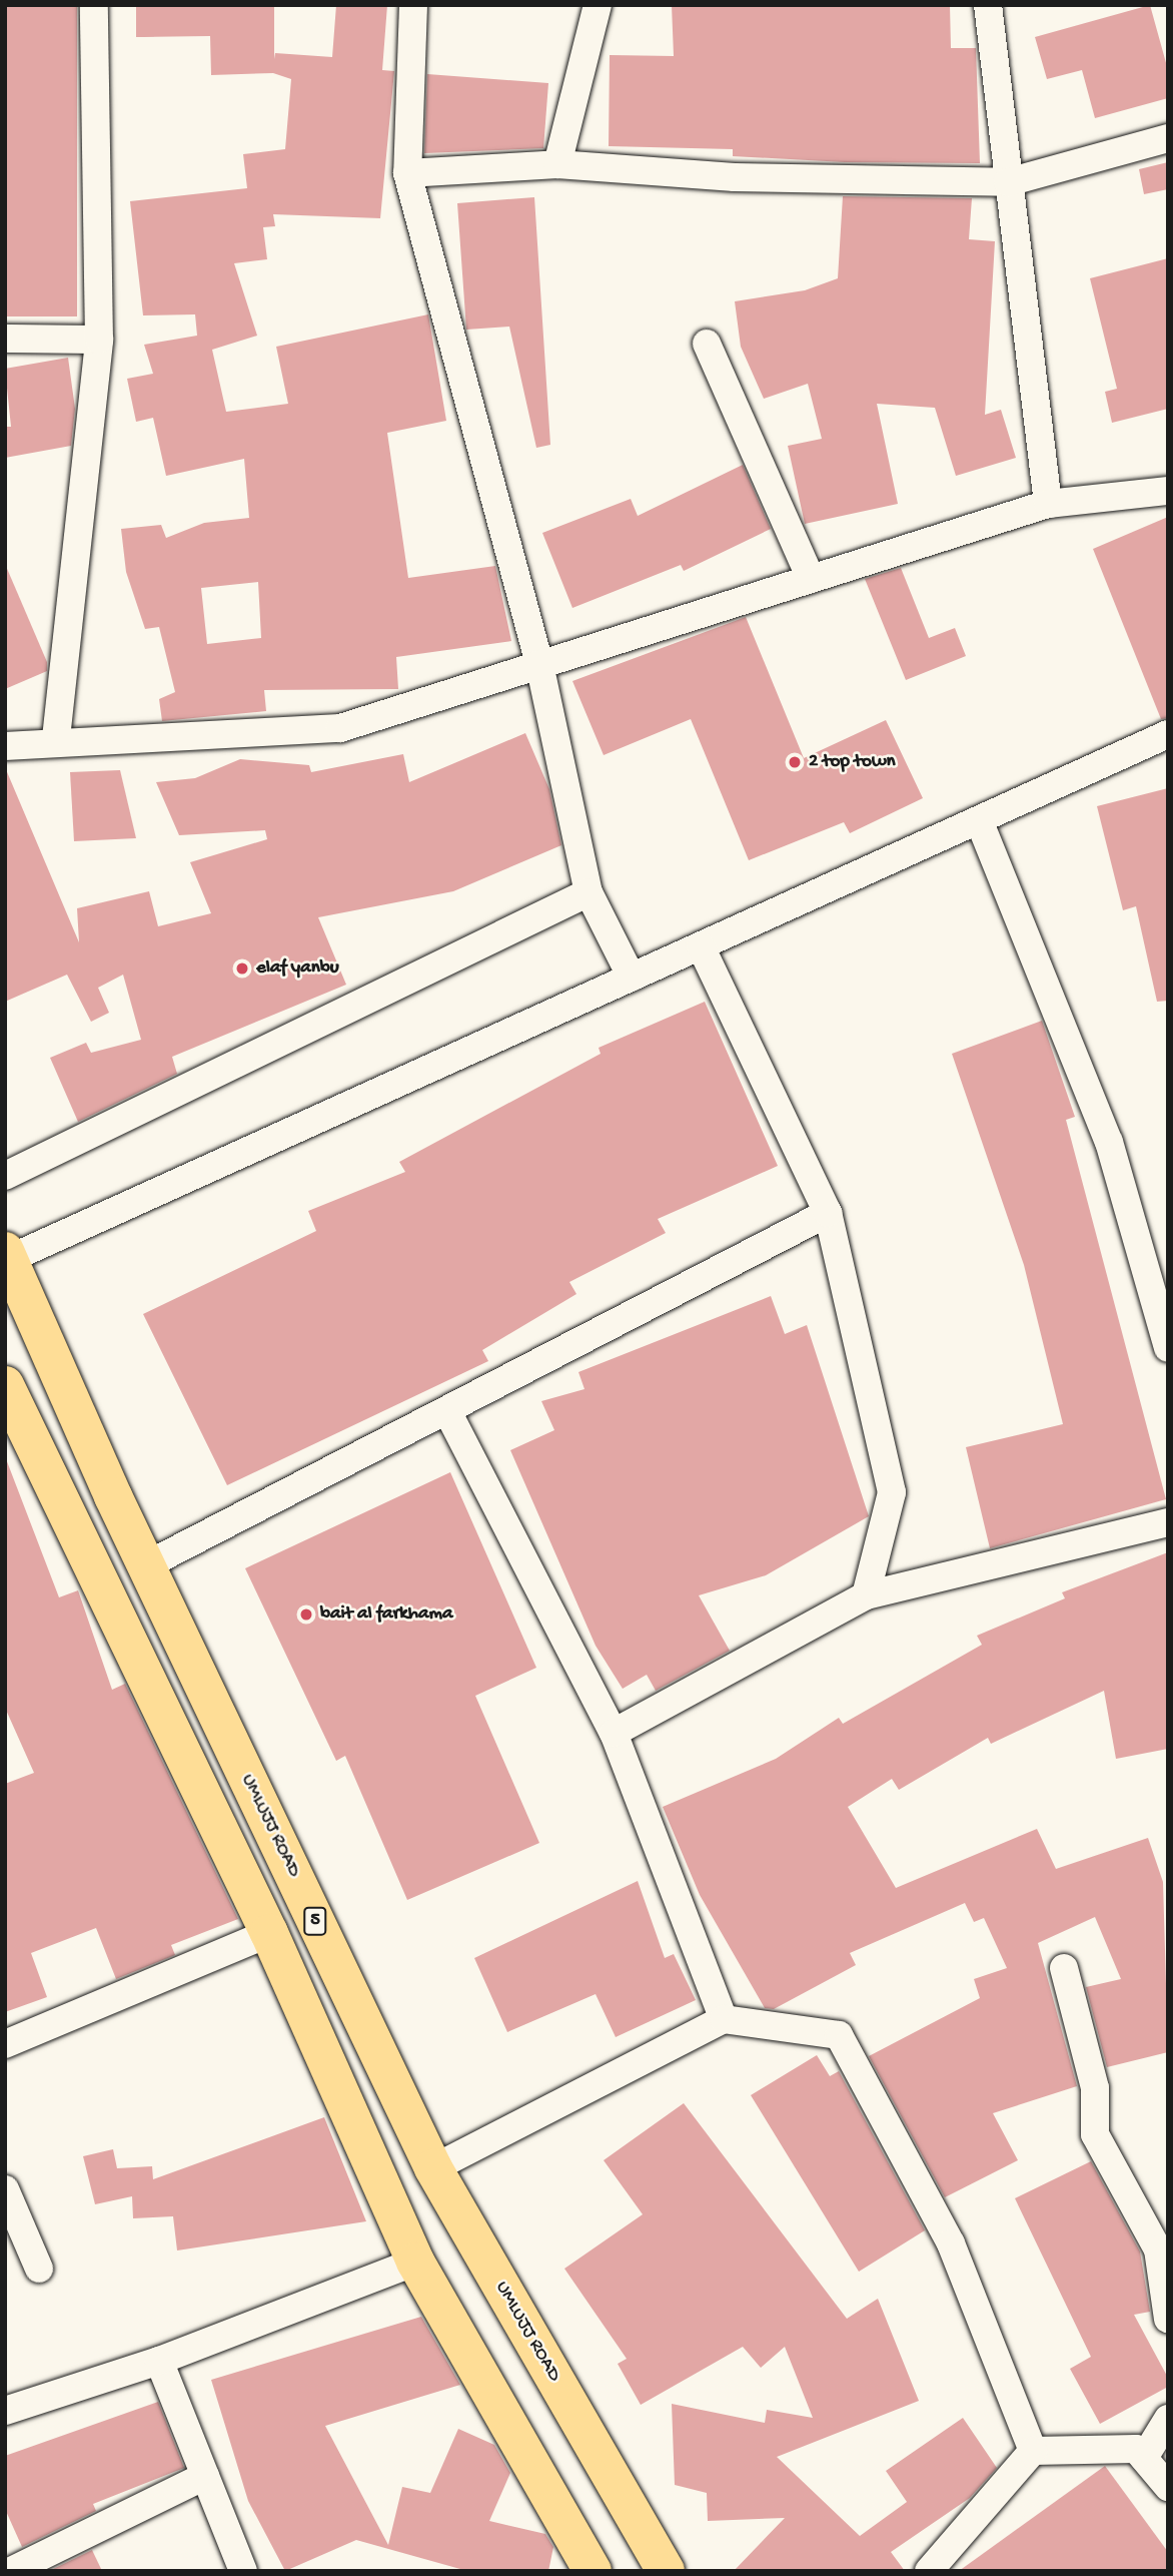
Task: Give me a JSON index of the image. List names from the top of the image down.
{
  "streets": {
    "highway": ["UMLUJJ ROAD", "5"]
  },
  "places": ["2 top town", "elaf yanbu", "bait al farkhama"]
}
